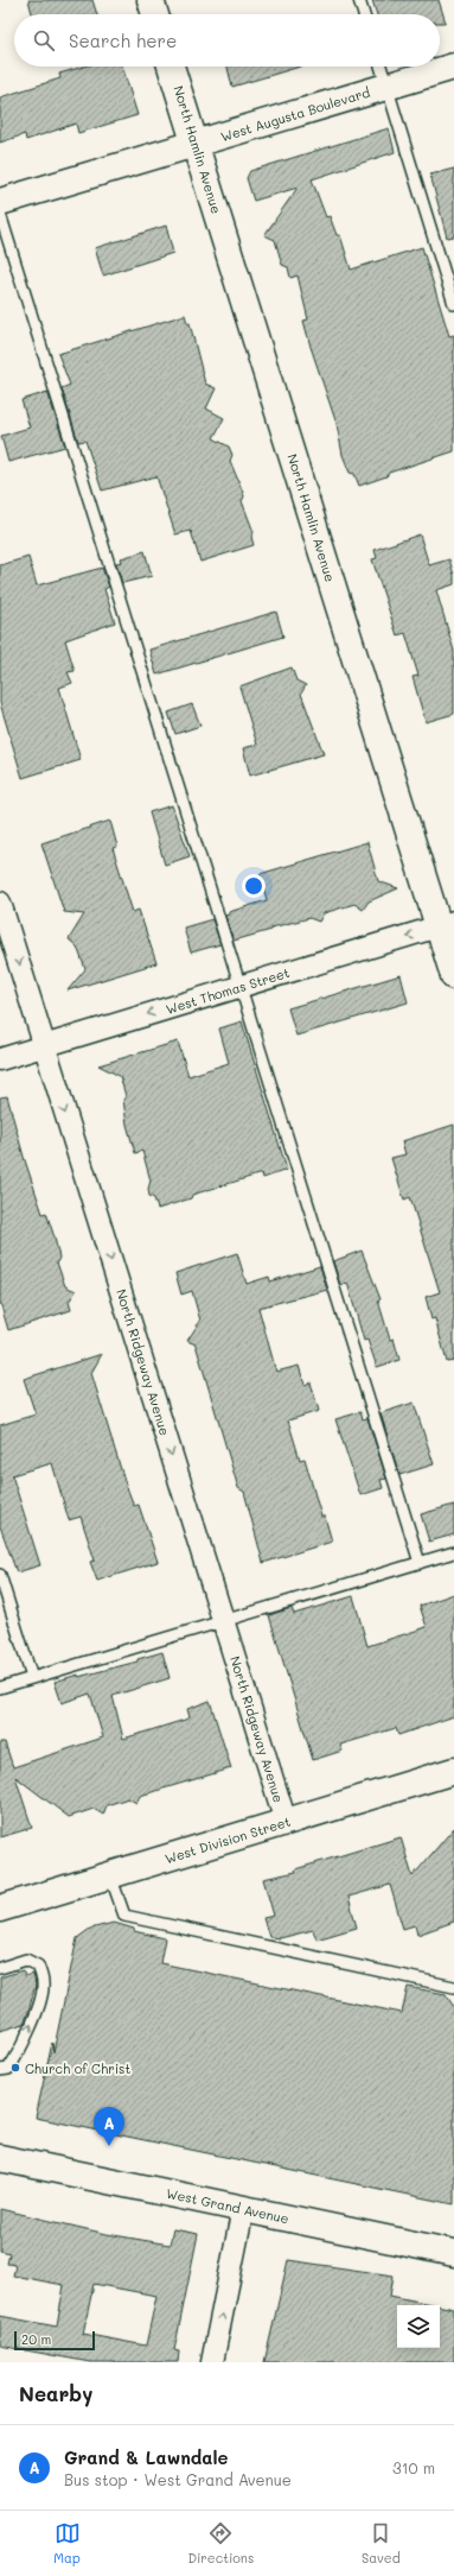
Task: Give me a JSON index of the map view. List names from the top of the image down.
{
  "streets": {
    "street": [
      "West Augusta Boulevard",
      "North Hamlin Avenue",
      "West Thomas Street",
      "North Ridgeway Avenue",
      "West Division Street",
      "West Grand Avenue"
    ]
  },
  "crossings": [
    ["West Augusta Boulevard", "North Hamlin Avenue"],
    ["North Hamlin Avenue", "West Thomas Street"],
    ["West Thomas Street", "North Ridgeway Avenue"],
    ["North Ridgeway Avenue", "West Division Street"]
  ],
  "one_way": ["West Thomas Street", "North Ridgeway Avenue"],
  "places": ["Church of Christ"],
  "scale_bar": "20 m",
  "page": {
    "search": "Search here",
    "pins": "A",
    "scale": "20 m",
    "heading": "Nearby",
    "list": [
      {
        "mark": "A",
        "name": "Grand & Lawndale",
        "note": "Bus stop · West Grand Avenue",
        "value": "310 m"
      }
    ],
    "nav": ["Map", "Directions", "Saved"]
  }
}
